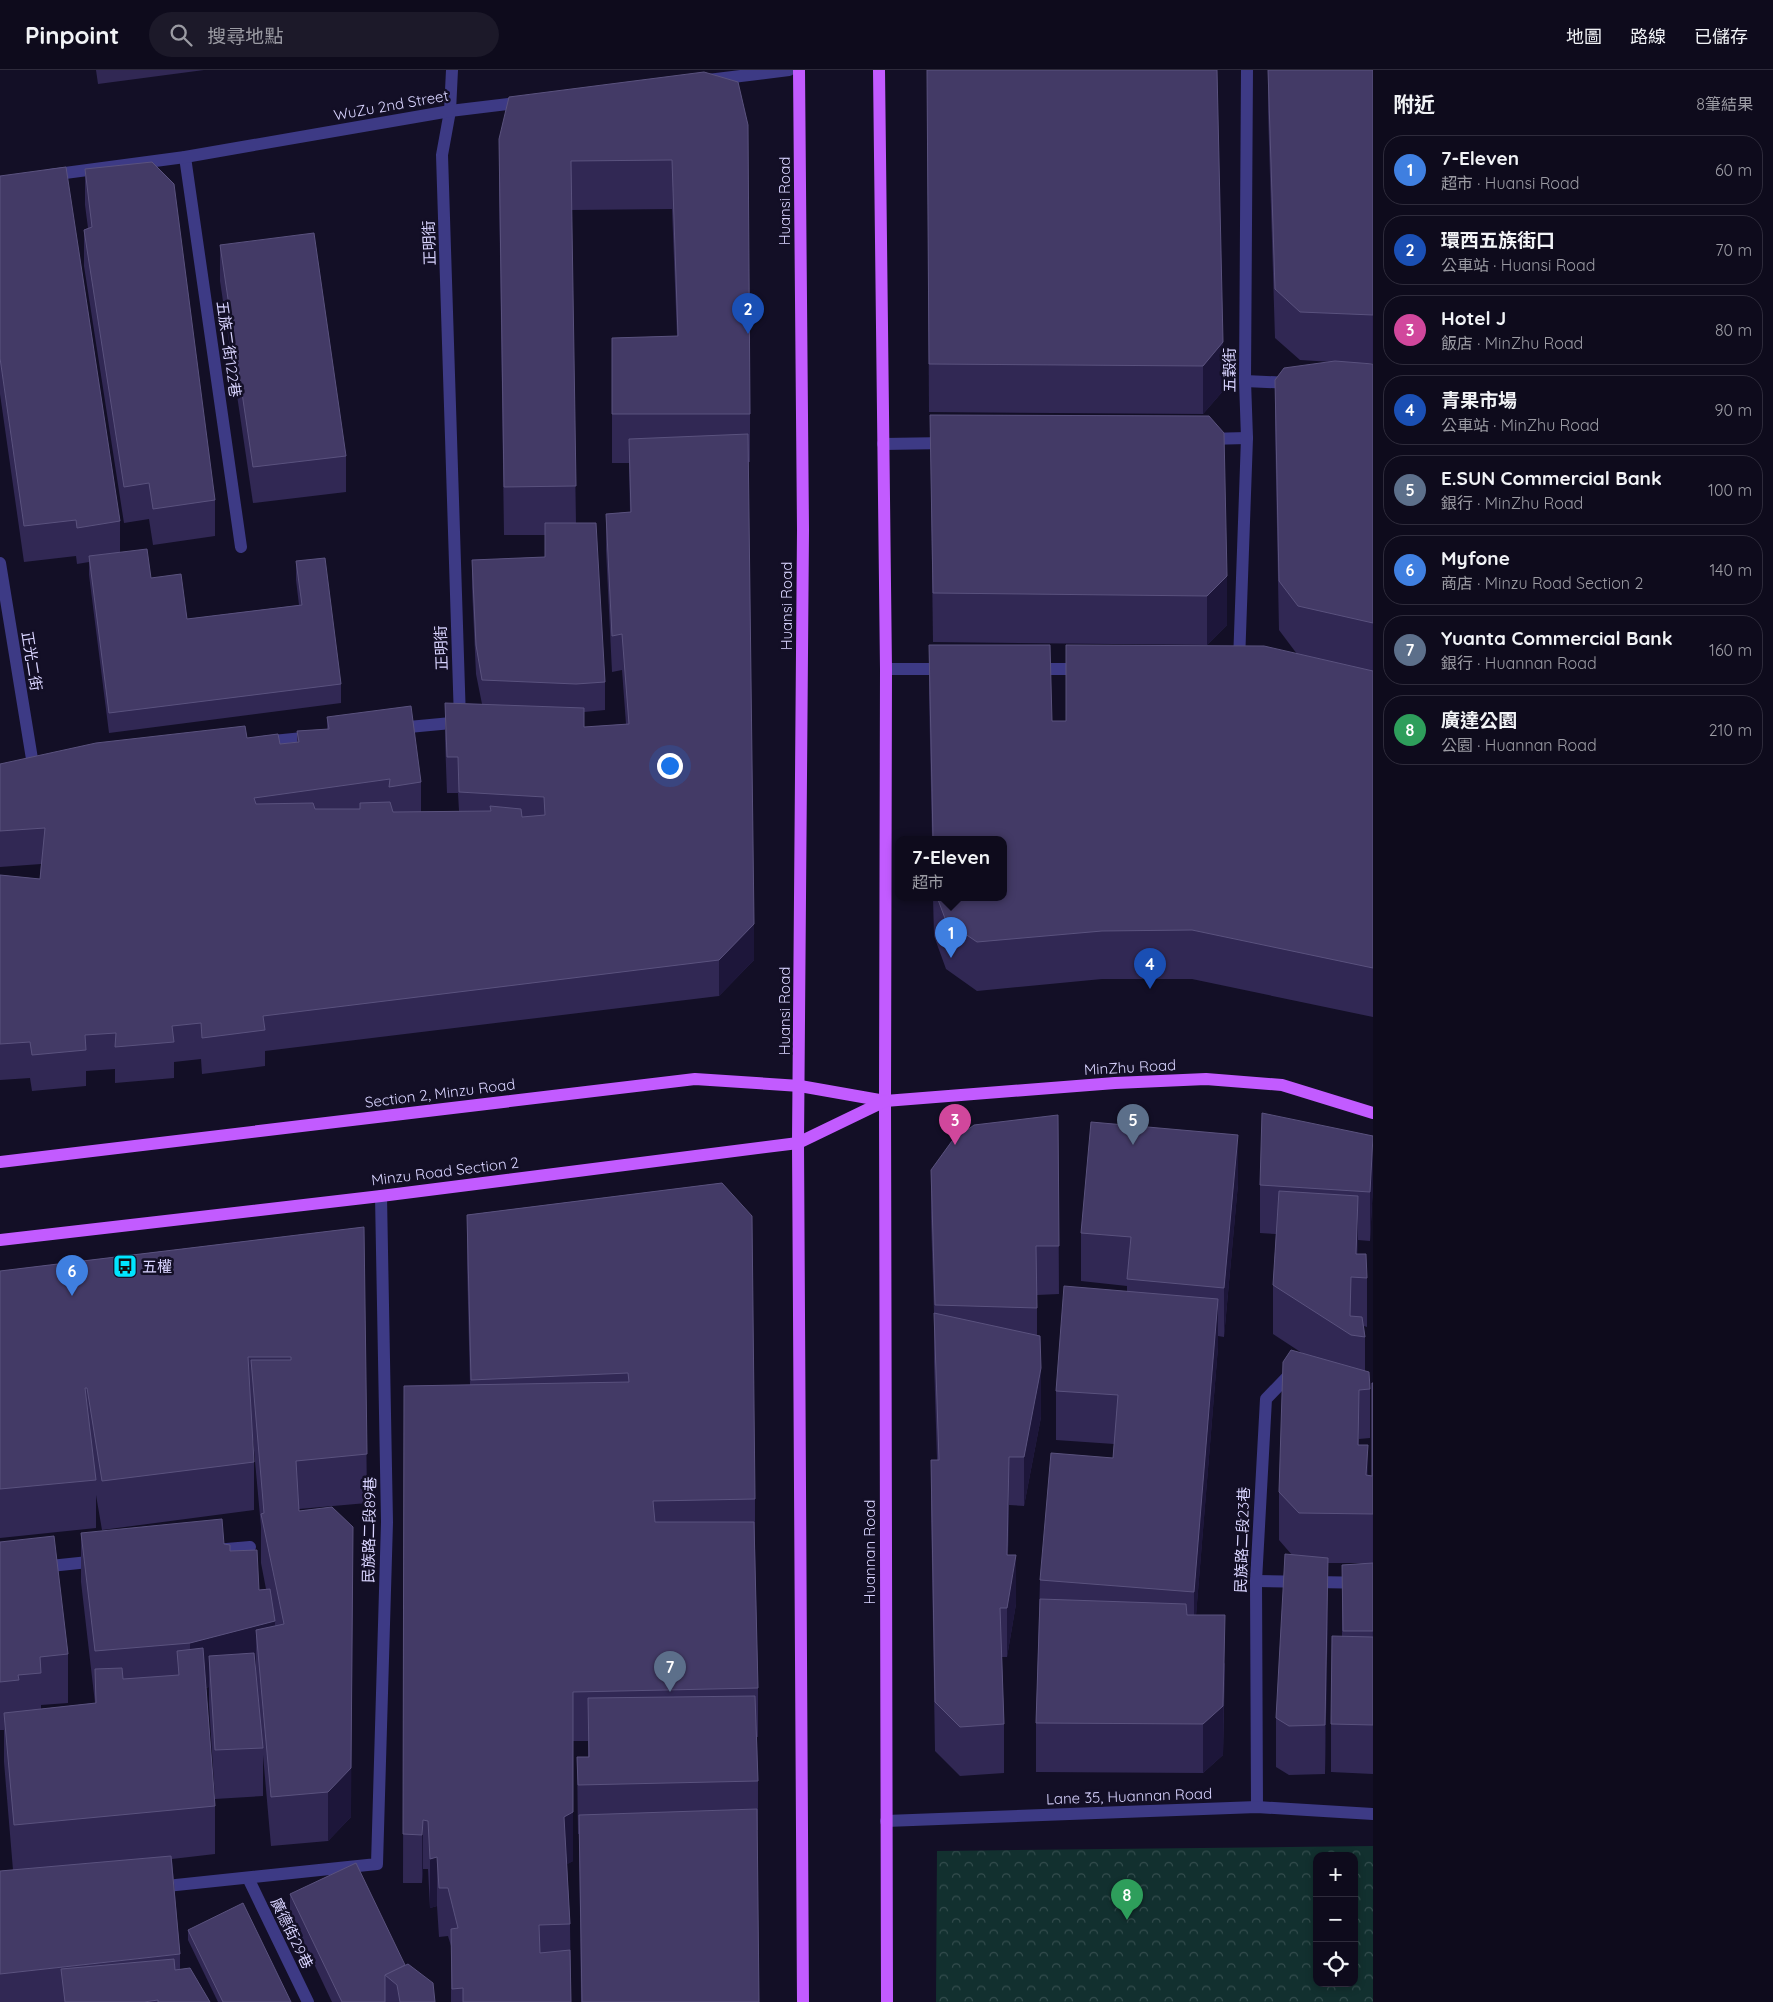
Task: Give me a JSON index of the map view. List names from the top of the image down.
{
  "streets": {
    "main road": [
      "Huansi Road",
      "MinZhu Road",
      "Section 2, Minzu Road",
      "Minzu Road Section 2",
      "Huannan Road"
    ],
    "street": [
      "WuZu 2nd Street",
      "正明街",
      "五族二街122巷",
      "五穀街",
      "正光二街",
      "民族路二段89巷",
      "民族路二段23巷",
      "Lane 35, Huannan Road",
      "廣德街29巷"
    ]
  },
  "crossings": [
    ["WuZu 2nd Street", "正明街"],
    ["WuZu 2nd Street", "五族二街122巷"],
    ["Huansi Road", "Section 2, Minzu Road"],
    ["Huansi Road", "Minzu Road Section 2"],
    ["MinZhu Road", "Section 2, Minzu Road"],
    ["MinZhu Road", "Minzu Road Section 2"],
    ["MinZhu Road", "Huannan Road"],
    ["Section 2, Minzu Road", "Minzu Road Section 2"],
    ["Section 2, Minzu Road", "Huannan Road"],
    ["Minzu Road Section 2", "民族路二段89巷"],
    ["Minzu Road Section 2", "Huannan Road"],
    ["民族路二段89巷", "廣德街29巷"],
    ["民族路二段23巷", "Lane 35, Huannan Road"],
    ["Huannan Road", "Lane 35, Huannan Road"]
  ],
  "places": {
    "bus stop": ["五權"]
  },
  "page": {
    "header": "Pinpoint",
    "search": "搜尋地點",
    "nav": ["地圖", "路線", "已儲存"],
    "heading": ["附近", "8筆結果"],
    "list": [
      {
        "mark": "1",
        "name": "7-Eleven",
        "note": "超市 · Huansi Road",
        "value": "60 m"
      },
      {
        "mark": "2",
        "name": "環西五族街口",
        "note": "公車站 · Huansi Road",
        "value": "70 m"
      },
      {
        "mark": "3",
        "name": "Hotel J",
        "note": "飯店 · MinZhu Road",
        "value": "80 m"
      },
      {
        "mark": "4",
        "name": "青果市場",
        "note": "公車站 · MinZhu Road",
        "value": "90 m"
      },
      {
        "mark": "5",
        "name": "E.SUN Commercial Bank",
        "note": "銀行 · MinZhu Road",
        "value": "100 m"
      },
      {
        "mark": "6",
        "name": "Myfone",
        "note": "商店 · Minzu Road Section 2",
        "value": "140 m"
      },
      {
        "mark": "7",
        "name": "Yuanta Commercial Bank",
        "note": "銀行 · Huannan Road",
        "value": "160 m"
      },
      {
        "mark": "8",
        "name": "廣達公園",
        "note": "公園 · Huannan Road",
        "value": "210 m"
      }
    ],
    "pins": [
      "2",
      "1",
      "4",
      "3",
      "5",
      "6",
      "7",
      "8"
    ],
    "popup": ["7-Eleven", "超市"],
    "map_buttons": ["+", "−"]
  }
}
